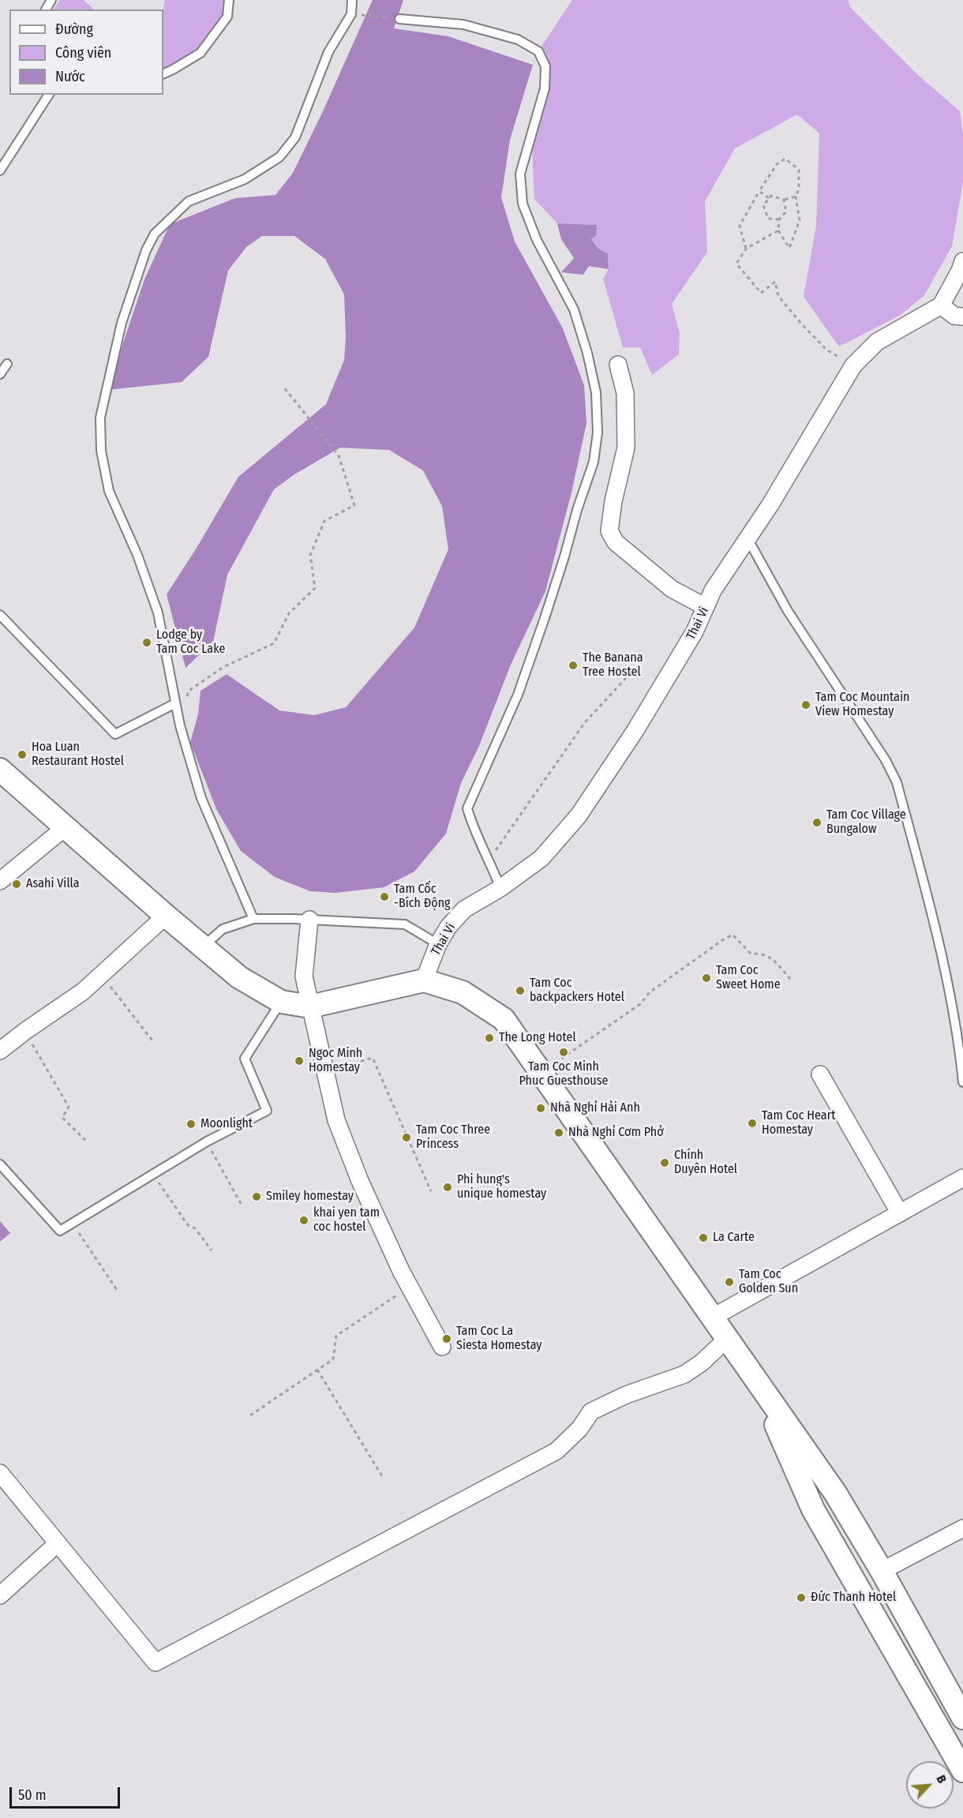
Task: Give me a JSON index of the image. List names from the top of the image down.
{
  "streets": {
    "street": ["Thai Vi"]
  },
  "places": [
    "Lodge by Tam Coc Lake",
    "The Banana Tree Hostel",
    "Tam Coc Mountain View Homestay",
    "Hoa Luan Restaurant Hostel",
    "Tam Coc Village Bungalow",
    "Asahi Villa",
    "Tam Cốc -Bích Động",
    "Tam Coc Sweet Home",
    "Tam Coc backpackers Hotel",
    "The Long Hotel",
    "Tam Coc Minh Phuc Guesthouse",
    "Ngoc Minh Homestay",
    "Nhà Nghỉ Hải Anh",
    "Tam Coc Heart Homestay",
    "Moonlight",
    "Nhà Nghỉ Cơm Phở",
    "Tam Coc Three Princess",
    "Chính Duyên Hotel",
    "Phi hung's unique homestay",
    "Smiley homestay",
    "khai yen tam coc hostel",
    "La Carte",
    "Tam Coc Golden Sun",
    "Tam Coc La Siesta Homestay",
    "Đức Thanh Hotel"
  ],
  "legend": ["Đường", "Công viên", "Nước"],
  "scale_bar": "50 m",
  "north": "top right"
}
